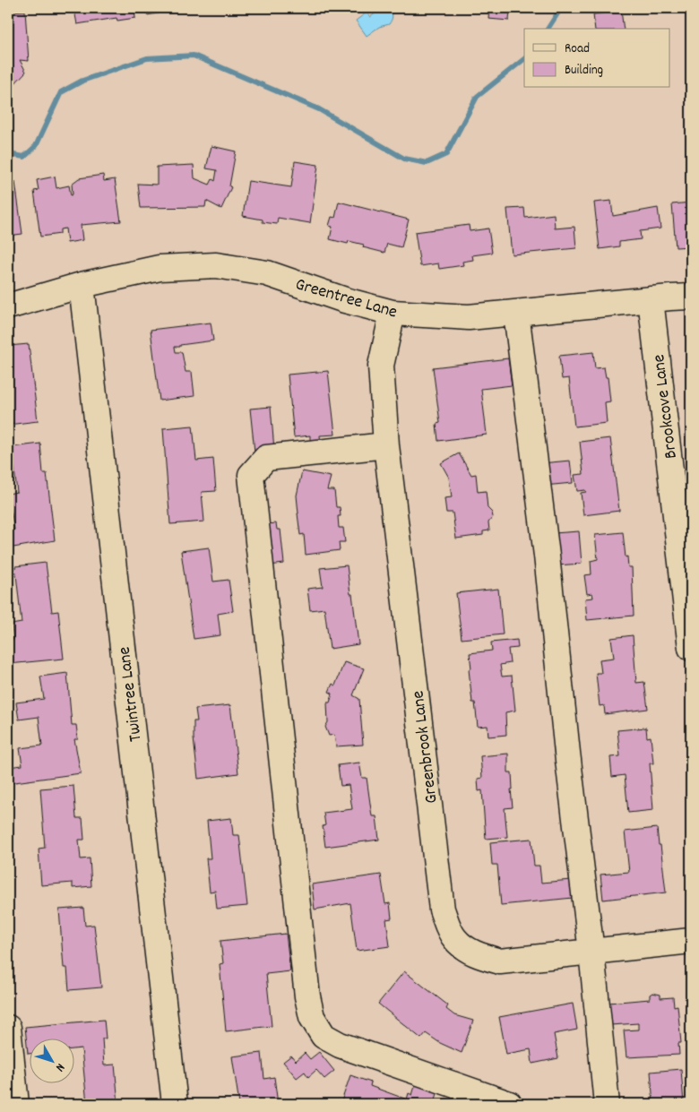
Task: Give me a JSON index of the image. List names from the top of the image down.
{
  "streets": {
    "street": [
      "Greentree Lane",
      "Brookcove Lane",
      "Twintree Lane",
      "Greenbrook Lane"
    ]
  },
  "crossings": [
    ["Greentree Lane", "Brookcove Lane"],
    ["Greentree Lane", "Twintree Lane"],
    ["Greentree Lane", "Greenbrook Lane"]
  ],
  "legend": ["Road", "Building"],
  "north": "bottom right"
}
